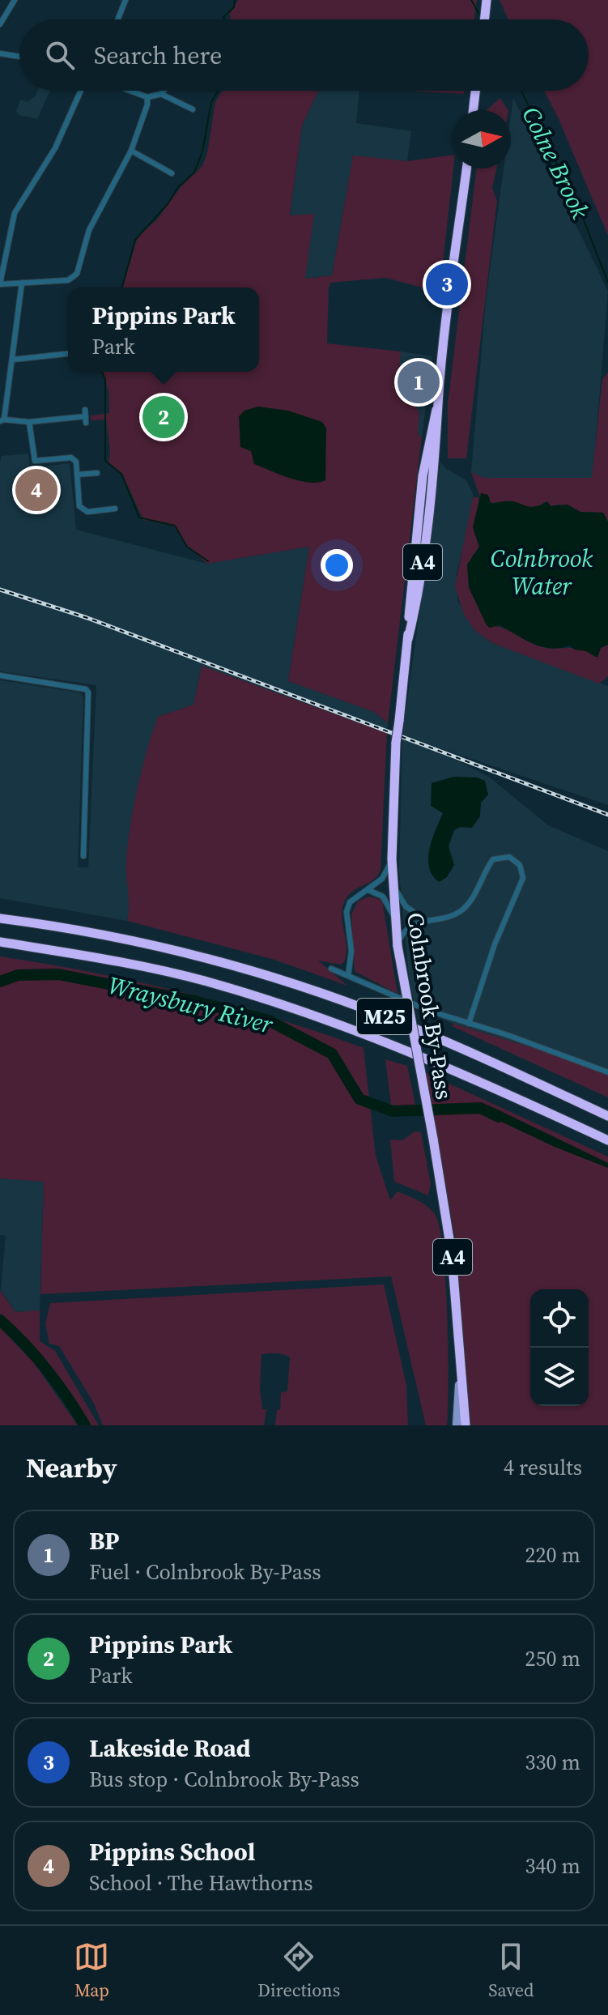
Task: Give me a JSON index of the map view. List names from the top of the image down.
{
  "streets": {
    "highway": ["A4", "Colnbrook By-Pass", "M25"]
  },
  "crossings": [
    ["A4", "Colnbrook By-Pass"]
  ],
  "water": ["Colne Brook", "Colnbrook Water", "Wraysbury River"],
  "north": "right",
  "page": {
    "search": "Search here",
    "pins": [
      "3",
      "1",
      "2",
      "4"
    ],
    "popup": ["Pippins Park", "Park"],
    "heading": ["Nearby", "4 results"],
    "list": [
      {
        "mark": "1",
        "name": "BP",
        "note": "Fuel · Colnbrook By-Pass",
        "value": "220 m"
      },
      {
        "mark": "2",
        "name": "Pippins Park",
        "note": "Park",
        "value": "250 m"
      },
      {
        "mark": "3",
        "name": "Lakeside Road",
        "note": "Bus stop · Colnbrook By-Pass",
        "value": "330 m"
      },
      {
        "mark": "4",
        "name": "Pippins School",
        "note": "School · The Hawthorns",
        "value": "340 m"
      }
    ],
    "nav": ["Map", "Directions", "Saved"]
  }
}
